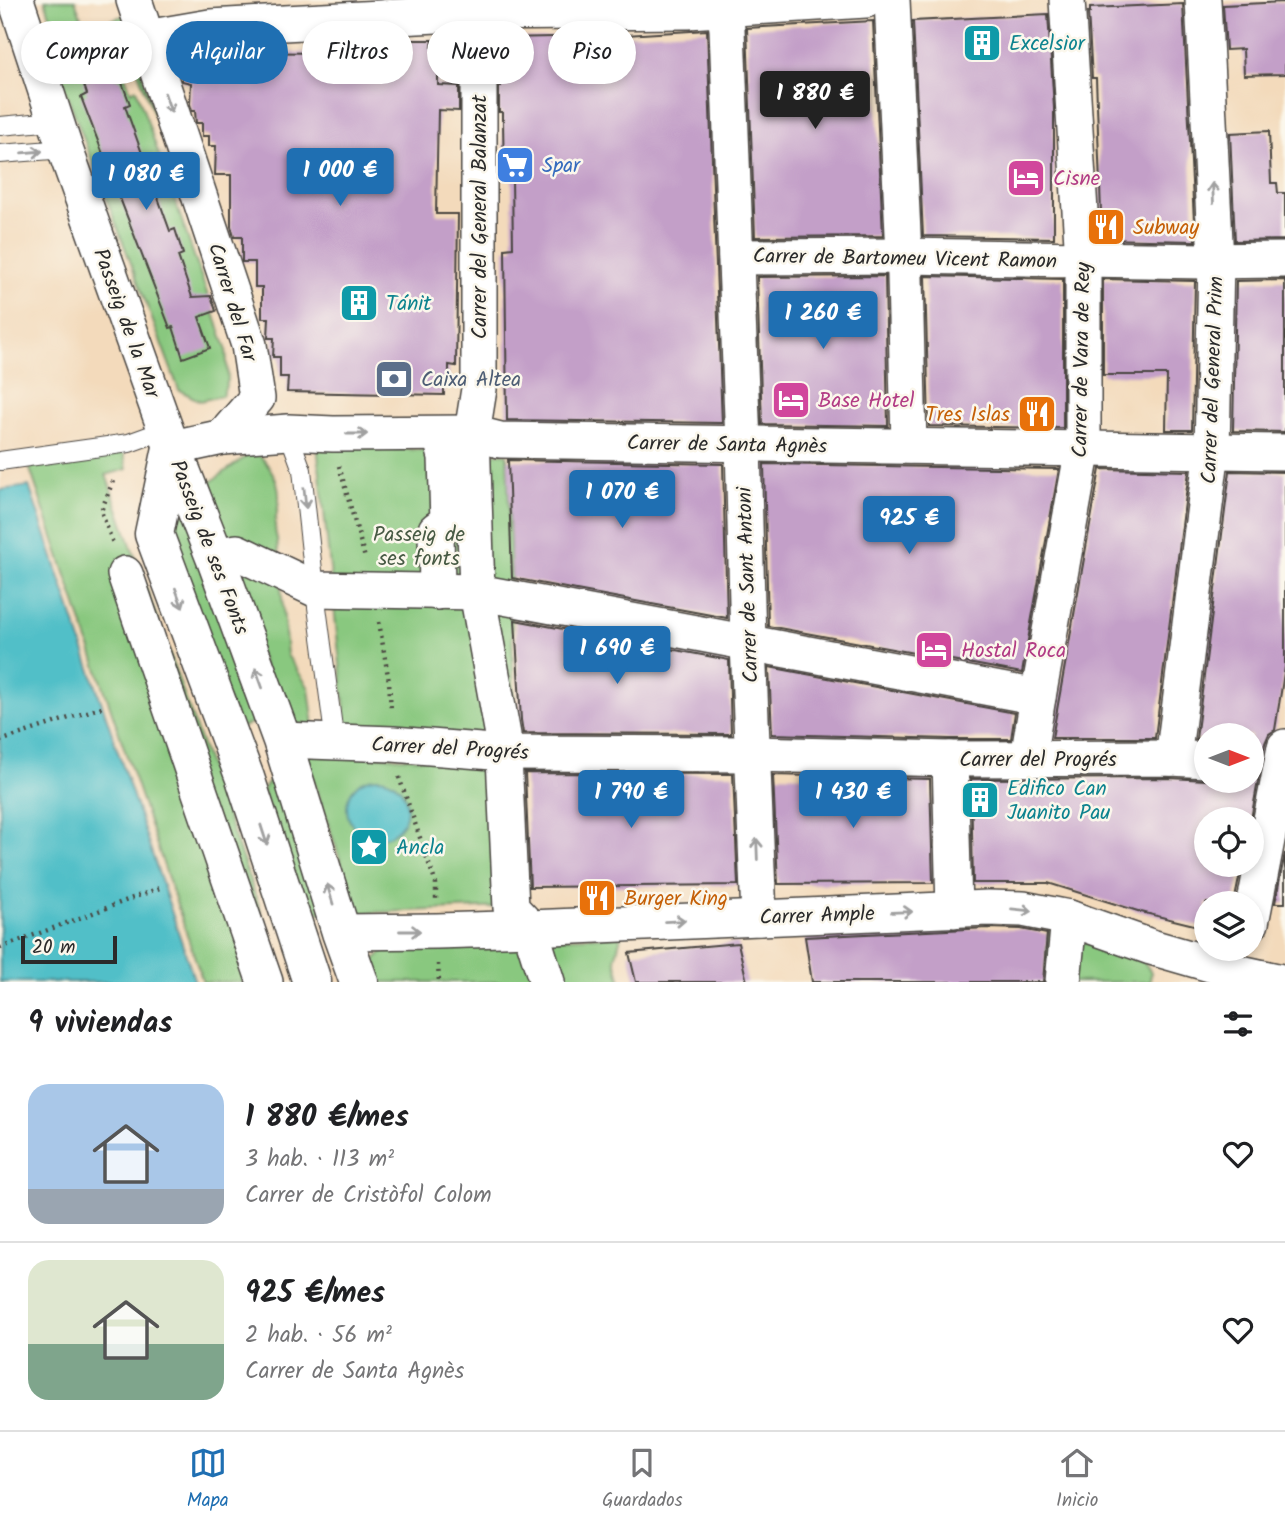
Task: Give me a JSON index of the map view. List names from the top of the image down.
{
  "streets": {
    "street": [
      "Carrer del General Balanzat",
      "Carrer de Bartomeu Vicent Ramon",
      "Carrer del Far",
      "Passeig de la Mar",
      "Carrer de Vara de Rey",
      "Carrer del General Prim",
      "Carrer de Santa Agnès",
      "Passeig de ses Fonts",
      "Carrer de Sant Antoni",
      "Carrer del Progrés",
      "Carrer Ample"
    ]
  },
  "crossings": [
    ["Carrer del General Balanzat", "Carrer de Santa Agnès"],
    ["Carrer de Bartomeu Vicent Ramon", "Carrer de Vara de Rey"],
    ["Carrer de Bartomeu Vicent Ramon", "Carrer del General Prim"],
    ["Carrer de Bartomeu Vicent Ramon", "Carrer de Sant Antoni"],
    ["Passeig de la Mar", "Carrer de Santa Agnès"],
    ["Passeig de la Mar", "Passeig de ses Fonts"],
    ["Carrer de Vara de Rey", "Carrer de Santa Agnès"],
    ["Carrer de Vara de Rey", "Carrer del Progrés"],
    ["Carrer del General Prim", "Carrer de Santa Agnès"],
    ["Carrer del General Prim", "Carrer del Progrés"],
    ["Carrer de Santa Agnès", "Passeig de ses Fonts"],
    ["Carrer de Santa Agnès", "Carrer de Sant Antoni"],
    ["Passeig de ses Fonts", "Carrer del Progrés"],
    ["Passeig de ses Fonts", "Carrer Ample"],
    ["Carrer de Sant Antoni", "Carrer del Progrés"],
    ["Carrer de Sant Antoni", "Carrer Ample"]
  ],
  "one_way": ["Carrer del Far"],
  "parks": ["Passeig de ses fonts"],
  "places": {
    "building": ["Excelsior", "Tánit", "Edifico Can Juanito Pau"],
    "supermarket": ["Spar"],
    "hotel": ["Cisne", "Base Hotel", "Hostal Roca"],
    "restaurant": ["Subway", "Tres Islas", "Burger King"],
    "bank": ["Caixa Altea"],
    "place": ["Ancla"]
  },
  "scale_bar": "20 m",
  "north": "right",
  "page": {
    "chip": [
      "Comprar",
      "Alquilar",
      "Filtros",
      "Nuevo",
      "Piso"
    ],
    "price": [
      "1 880 €",
      "1 000 €",
      "1 080 €",
      "1 260 €",
      "1 070 €",
      "925 €",
      "1 690 €",
      "1 790 €",
      "1 430 €"
    ],
    "scale": "20 m",
    "heading": "9 viviendas",
    "list": [
      {
        "name": "1 880 €/mes",
        "note": "3 hab. · 113 m² · Carrer de Cristòfol Colom"
      },
      {
        "name": "925 €/mes",
        "note": "2 hab. · 56 m² · Carrer de Santa Agnès"
      }
    ],
    "tabs": ["Mapa", "Guardados", "Inicio"]
  }
}
